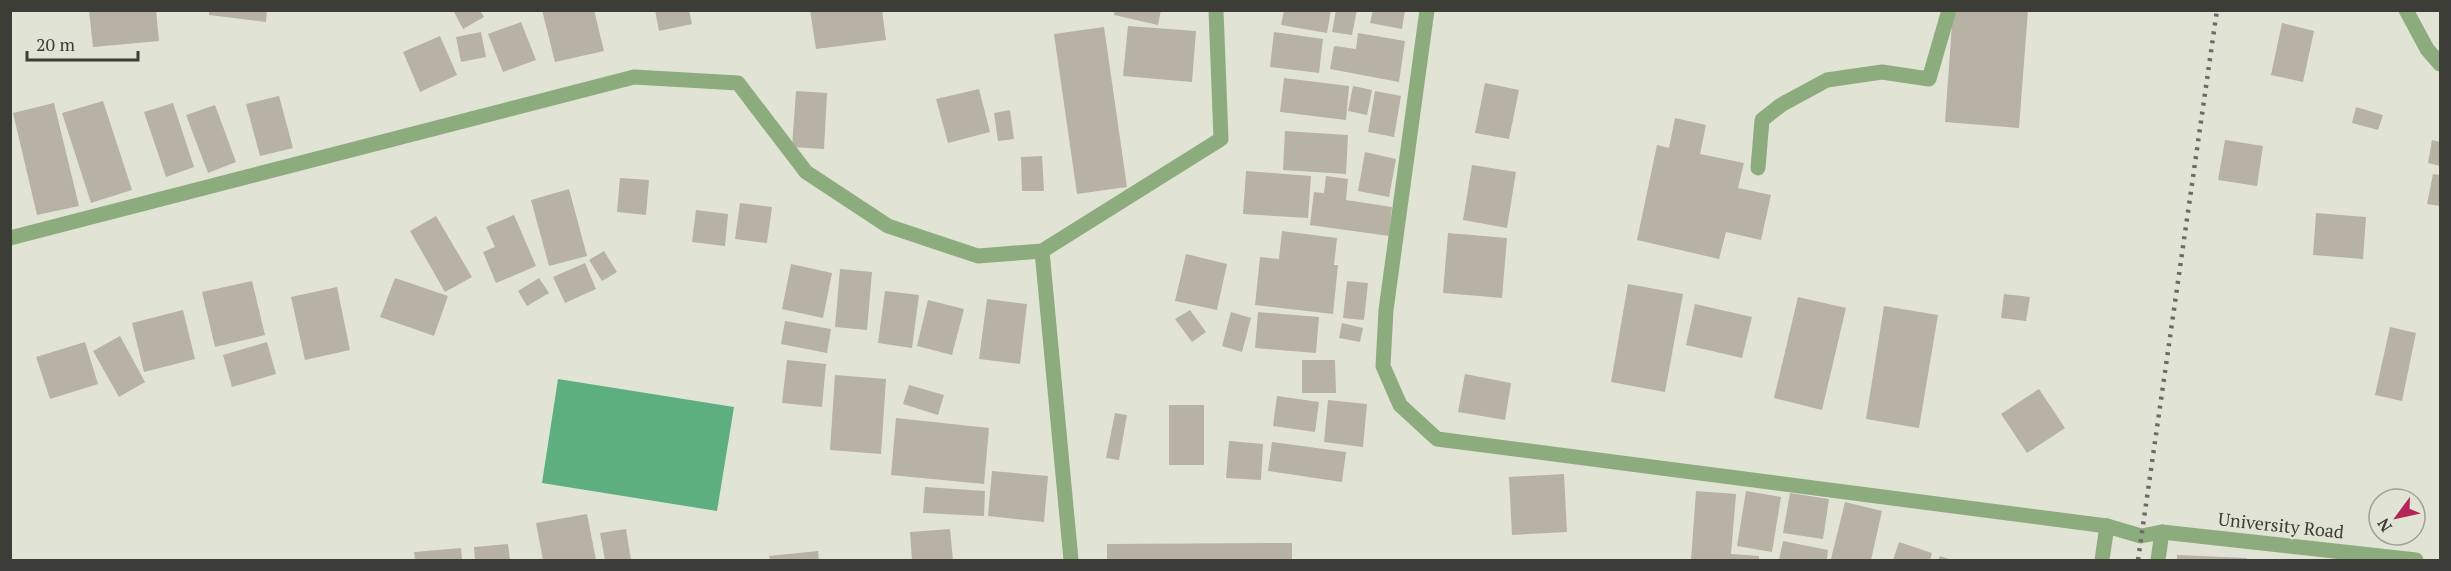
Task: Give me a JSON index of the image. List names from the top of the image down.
{
  "streets": {
    "street": ["University Road"]
  },
  "scale_bar": "20 m",
  "north": "bottom left"
}
